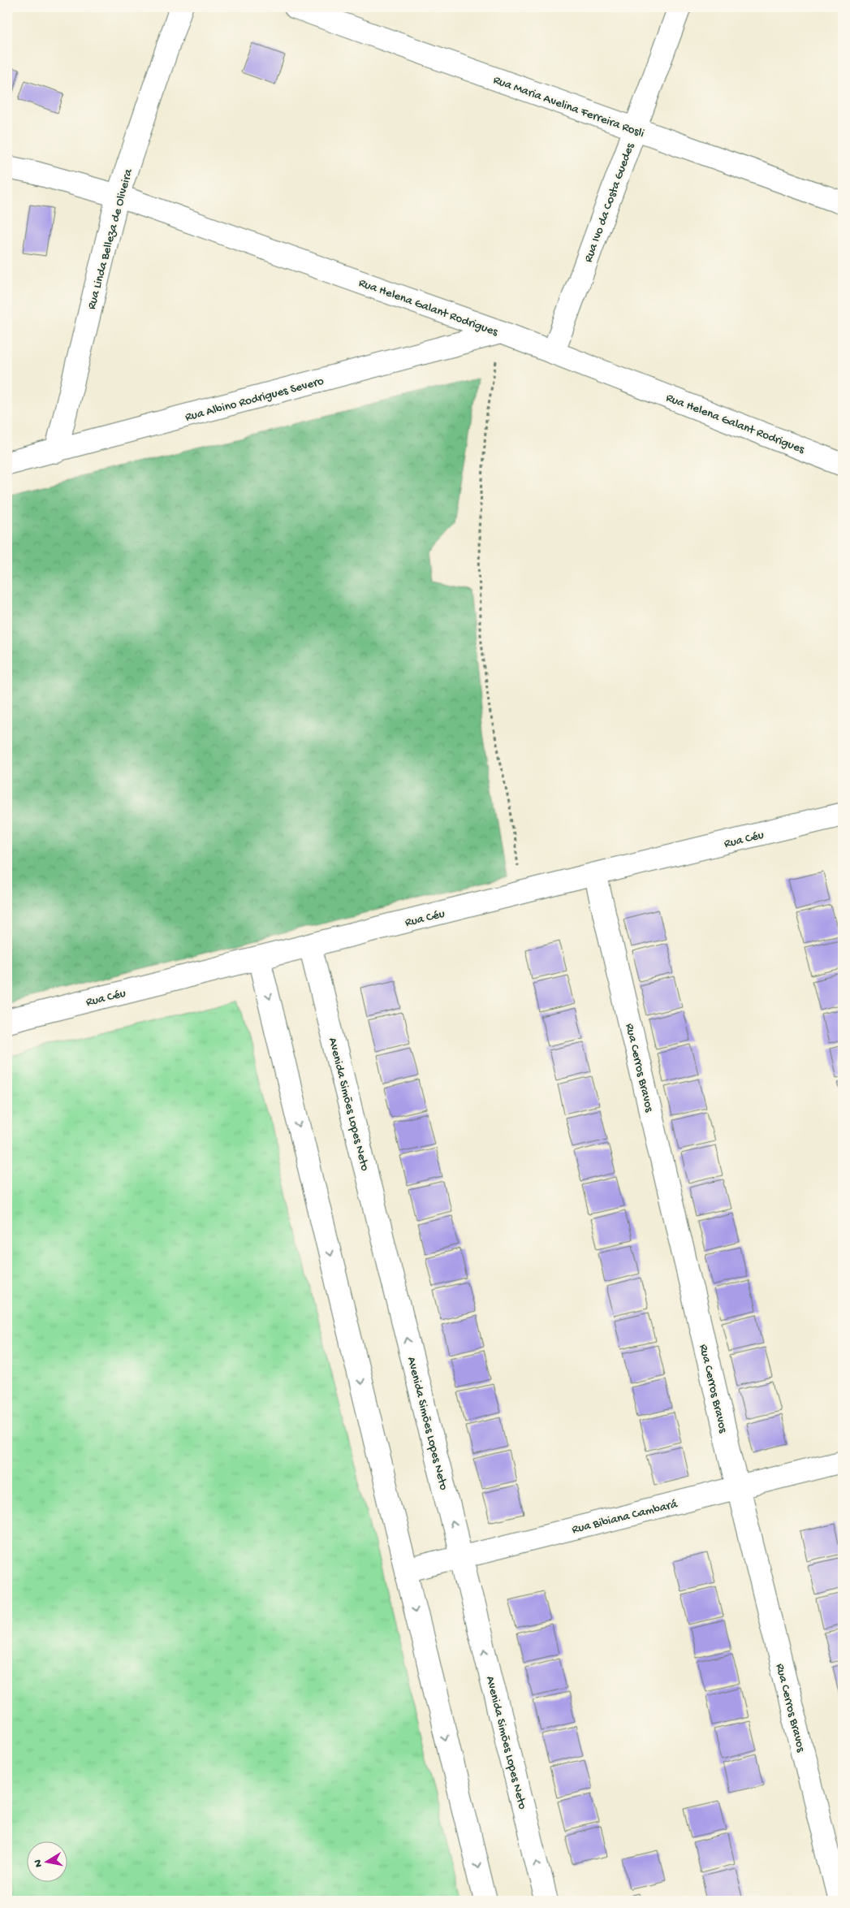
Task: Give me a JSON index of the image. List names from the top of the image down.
{
  "streets": {
    "street": [
      "Rua Maria Avelina Ferreira Rosli",
      "Rua Ivo da Costa Guedes",
      "Rua Linda Belleza de Oliveira",
      "Rua Helena Galant Rodrigues",
      "Rua Albino Rodrigues Severo",
      "Rua Céu",
      "Rua Cerros Bravos",
      "Avenida Simões Lopes Neto",
      "Rua Bibiana Cambará"
    ]
  },
  "crossings": [
    ["Rua Maria Avelina Ferreira Rosli", "Rua Ivo da Costa Guedes"],
    ["Rua Ivo da Costa Guedes", "Rua Helena Galant Rodrigues"],
    ["Rua Linda Belleza de Oliveira", "Rua Helena Galant Rodrigues"],
    ["Rua Linda Belleza de Oliveira", "Rua Albino Rodrigues Severo"],
    ["Rua Helena Galant Rodrigues", "Rua Albino Rodrigues Severo"],
    ["Rua Céu", "Rua Cerros Bravos"],
    ["Rua Céu", "Avenida Simões Lopes Neto"],
    ["Rua Cerros Bravos", "Rua Bibiana Cambará"],
    ["Avenida Simões Lopes Neto", "Rua Bibiana Cambará"]
  ],
  "north": "left"
}
